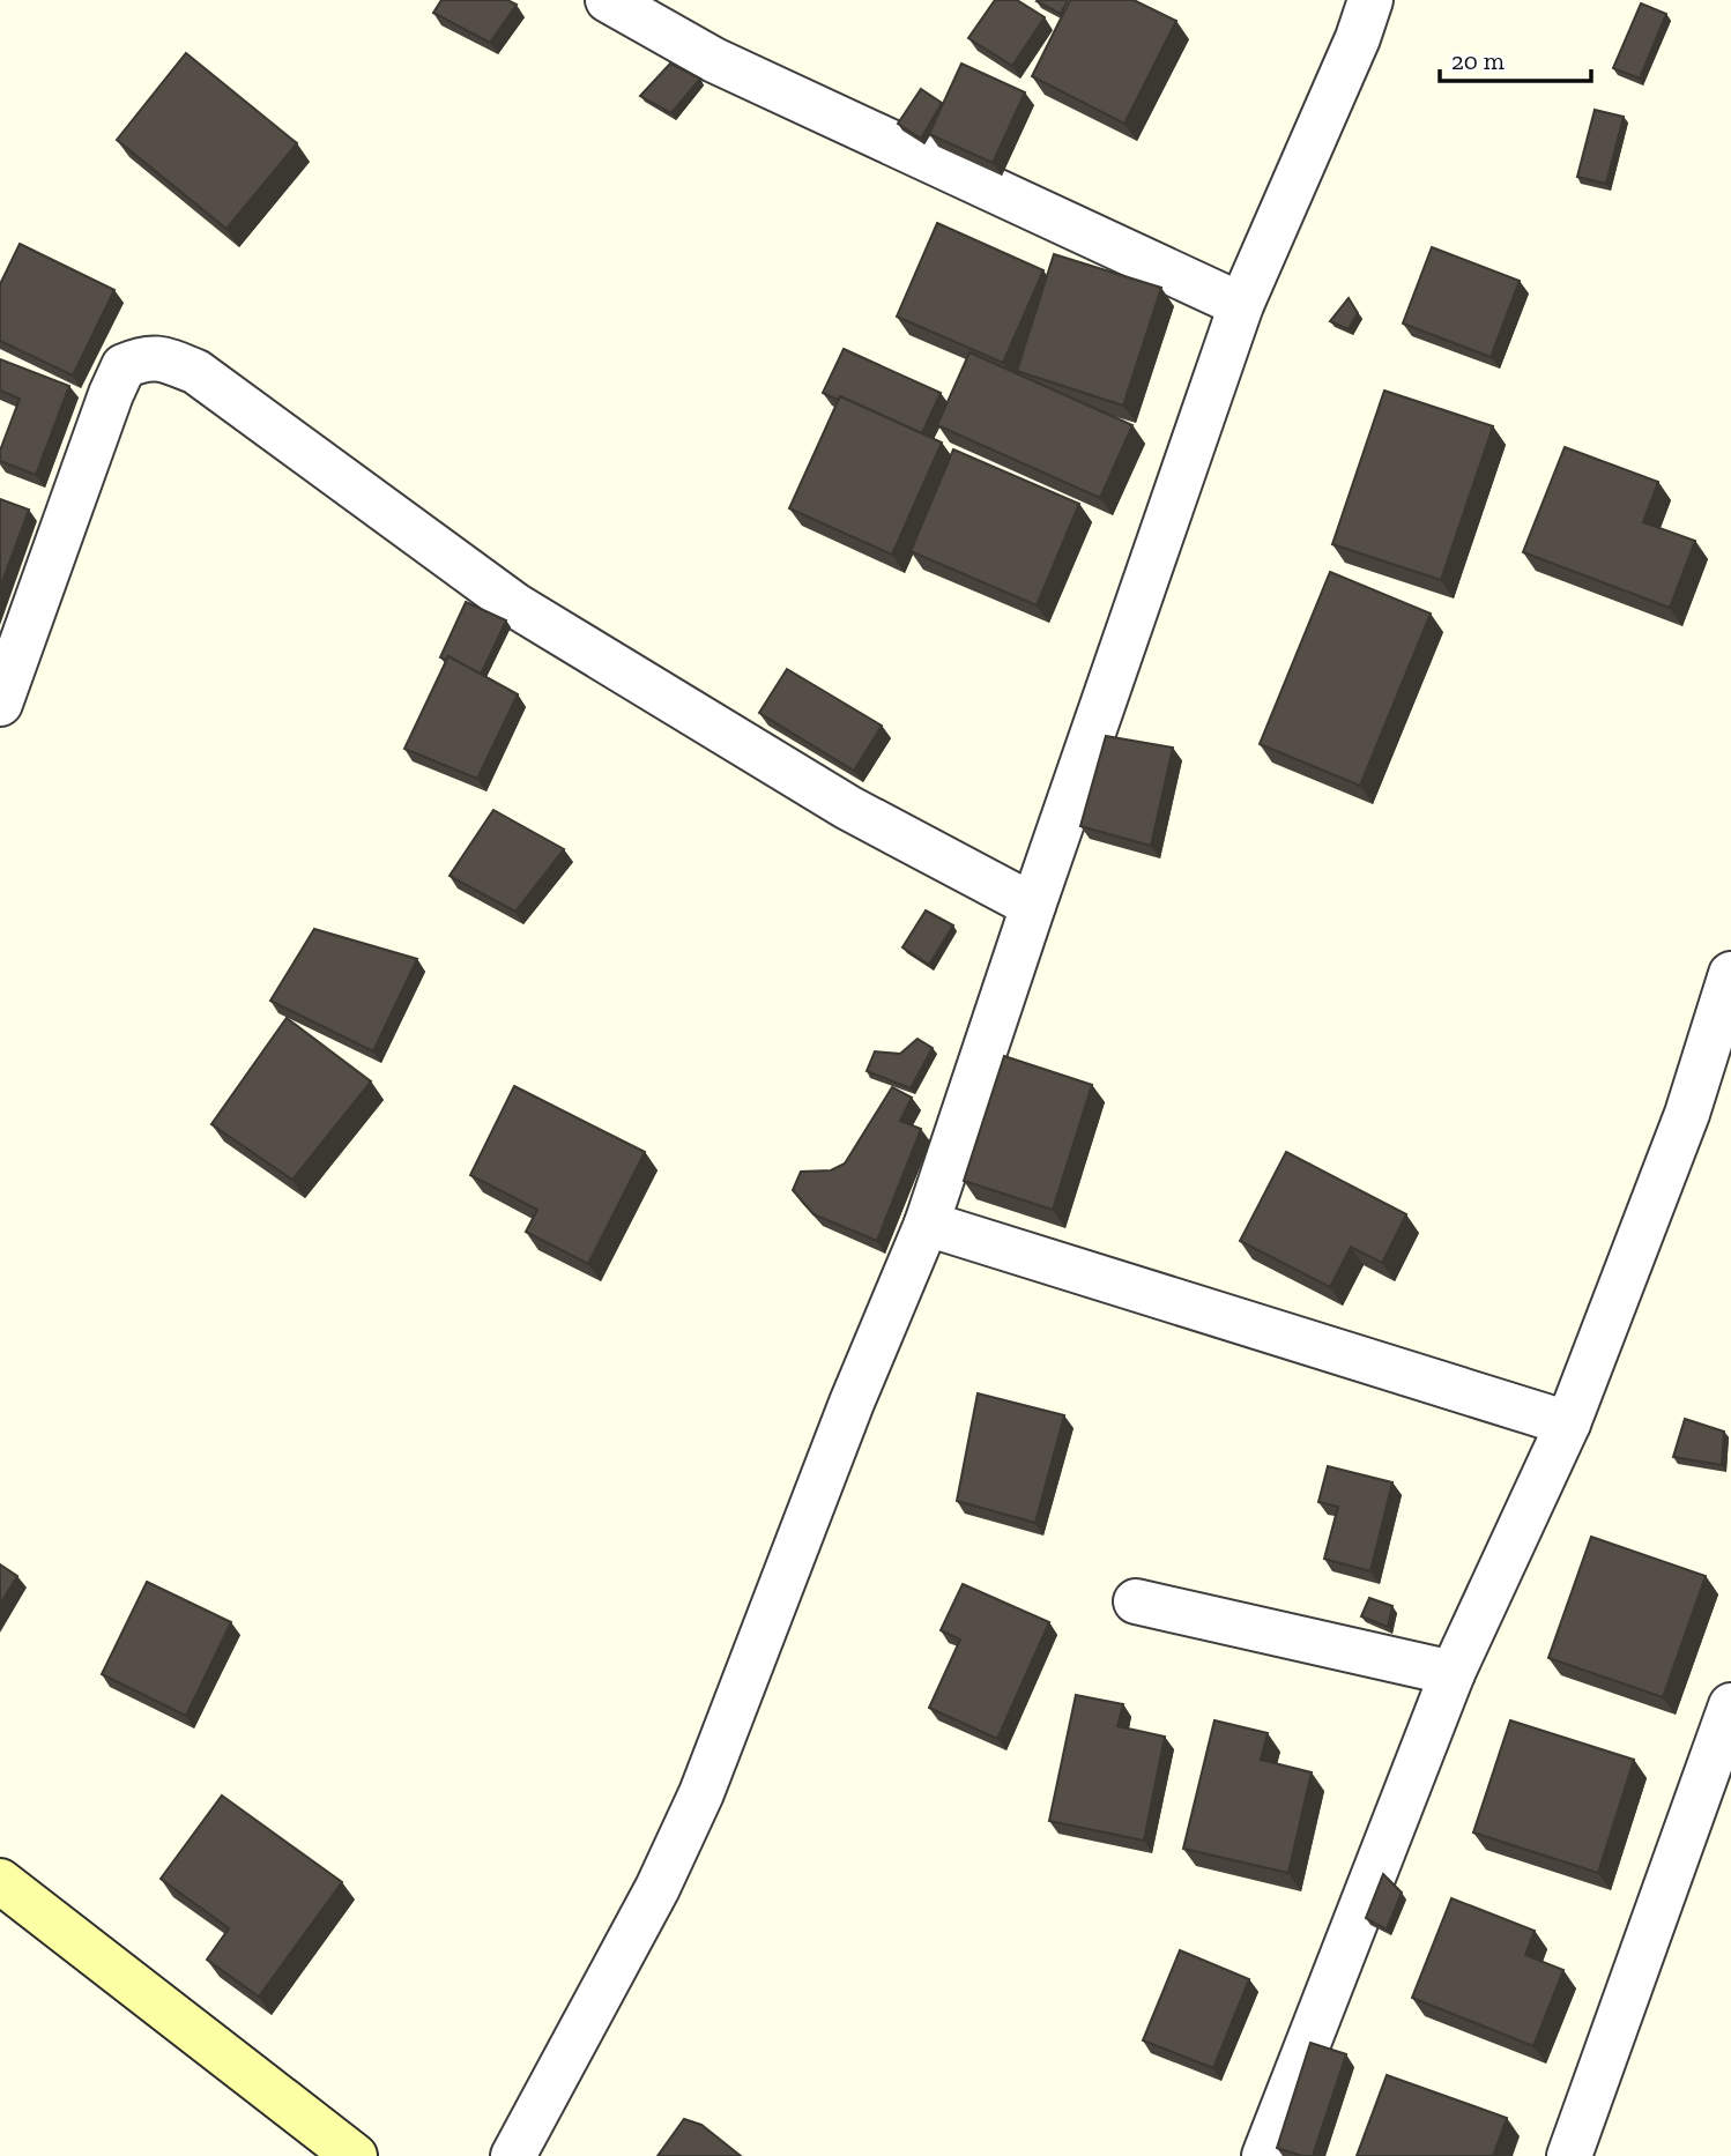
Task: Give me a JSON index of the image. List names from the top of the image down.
{
  "scale_bar": "20 m"
}
